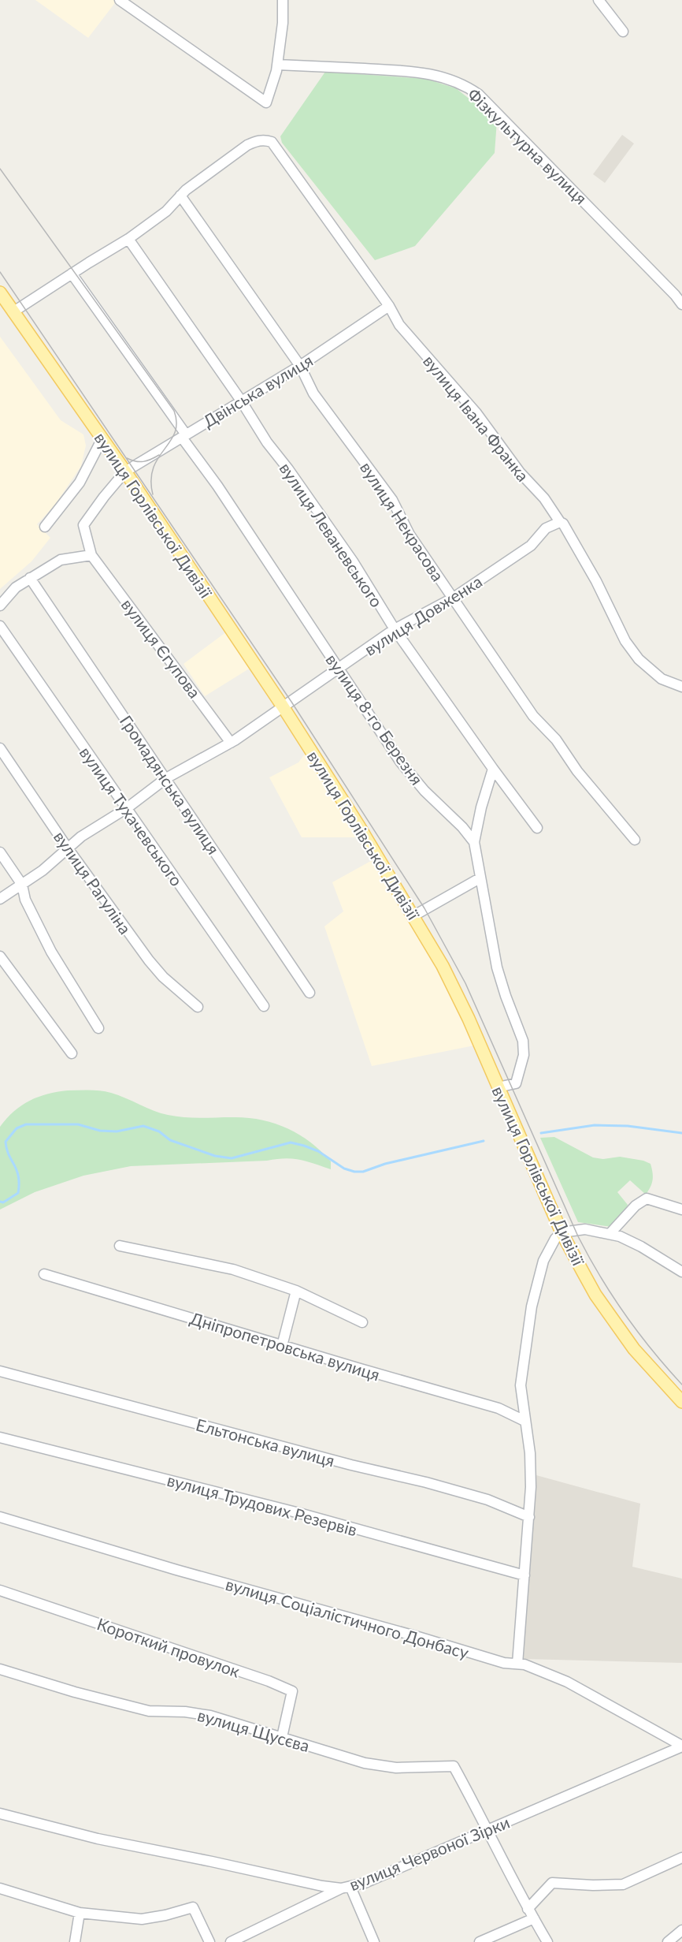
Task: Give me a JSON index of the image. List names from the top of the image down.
{
  "streets": {
    "main road": ["вулиця Горлівської Дивізії"],
    "street": [
      "Фізкультурна вулиця",
      "Двінська вулиця",
      "вулиця Івана Франка",
      "вулиця Некрасова",
      "вулиця Леваневського",
      "вулиця Довженка",
      "вулиця Єгупова",
      "вулиця 8-го Березня",
      "Громадянська вулиця",
      "вулиця Тухачевського",
      "вулиця Рагуліна",
      "Дніпропетровська вулиця",
      "Ельтонська вулиця",
      "вулиця Трудових Резервів",
      "вулиця Соціалістичного Донбасу",
      "Короткий провулок",
      "вулиця Щусєва",
      "вулиця Червоної Зірки"
    ]
  },
  "crossings": [
    ["Двінська вулиця", "вулиця Івана Франка"],
    ["Двінська вулиця", "вулиця Горлівської Дивізії"],
    ["Двінська вулиця", "вулиця Некрасова"],
    ["Двінська вулиця", "вулиця Леваневського"],
    ["Двінська вулиця", "вулиця Єгупова"],
    ["Двінська вулиця", "вулиця 8-го Березня"],
    ["вулиця Івана Франка", "вулиця Некрасова"],
    ["вулиця Івана Франка", "вулиця Довженка"],
    ["вулиця Горлівської Дивізії", "вулиця Довженка"],
    ["вулиця Некрасова", "вулиця Довженка"],
    ["вулиця Леваневського", "вулиця Довженка"],
    ["вулиця Довженка", "вулиця Єгупова"],
    ["вулиця Довженка", "вулиця 8-го Березня"],
    ["вулиця Довженка", "Громадянська вулиця"],
    ["вулиця Довженка", "вулиця Тухачевського"],
    ["вулиця Довженка", "вулиця Рагуліна"],
    ["вулиця Соціалістичного Донбасу", "вулиця Червоної Зірки"],
    ["Короткий провулок", "вулиця Щусєва"],
    ["вулиця Щусєва", "вулиця Червоної Зірки"]
  ]
}
